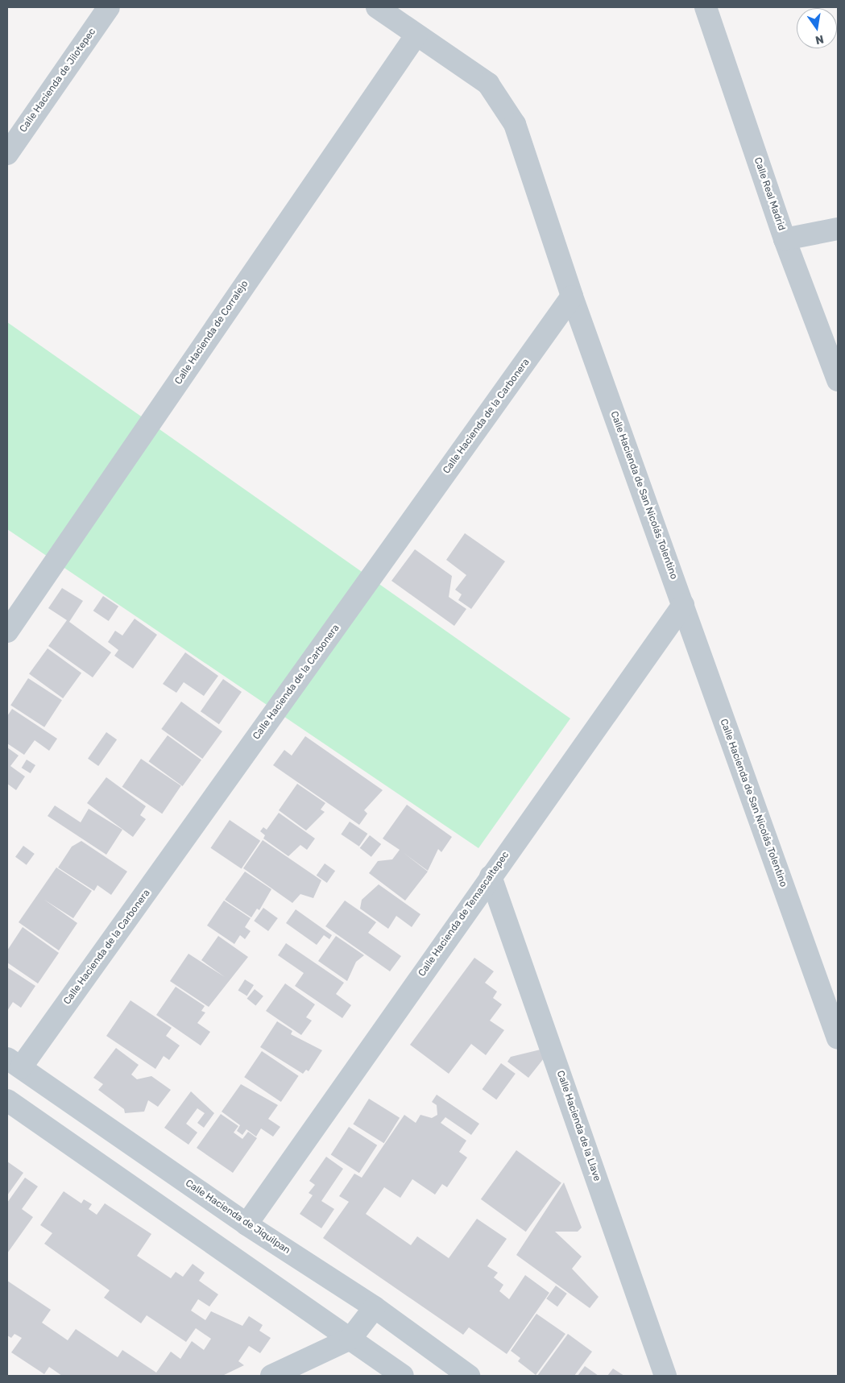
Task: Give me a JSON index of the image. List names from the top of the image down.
{
  "streets": {
    "street": [
      "Calle Hacienda de Jilotepec",
      "Calle Real Madrid",
      "Calle Hacienda de Corralejo",
      "Calle Hacienda de la Carbonera",
      "Calle Hacienda de San Nicolás Tolentino",
      "Calle Hacienda de Temascaltepec",
      "Calle Hacienda de la Llave",
      "Calle Hacienda de Jiquilpan"
    ]
  },
  "crossings": [
    ["Calle Hacienda de Corralejo", "Calle Hacienda de San Nicolás Tolentino"],
    ["Calle Hacienda de la Carbonera", "Calle Hacienda de San Nicolás Tolentino"],
    ["Calle Hacienda de la Carbonera", "Calle Hacienda de Jiquilpan"],
    ["Calle Hacienda de San Nicolás Tolentino", "Calle Hacienda de Temascaltepec"],
    ["Calle Hacienda de Temascaltepec", "Calle Hacienda de la Llave"],
    ["Calle Hacienda de Temascaltepec", "Calle Hacienda de Jiquilpan"]
  ],
  "north": "bottom"
}
